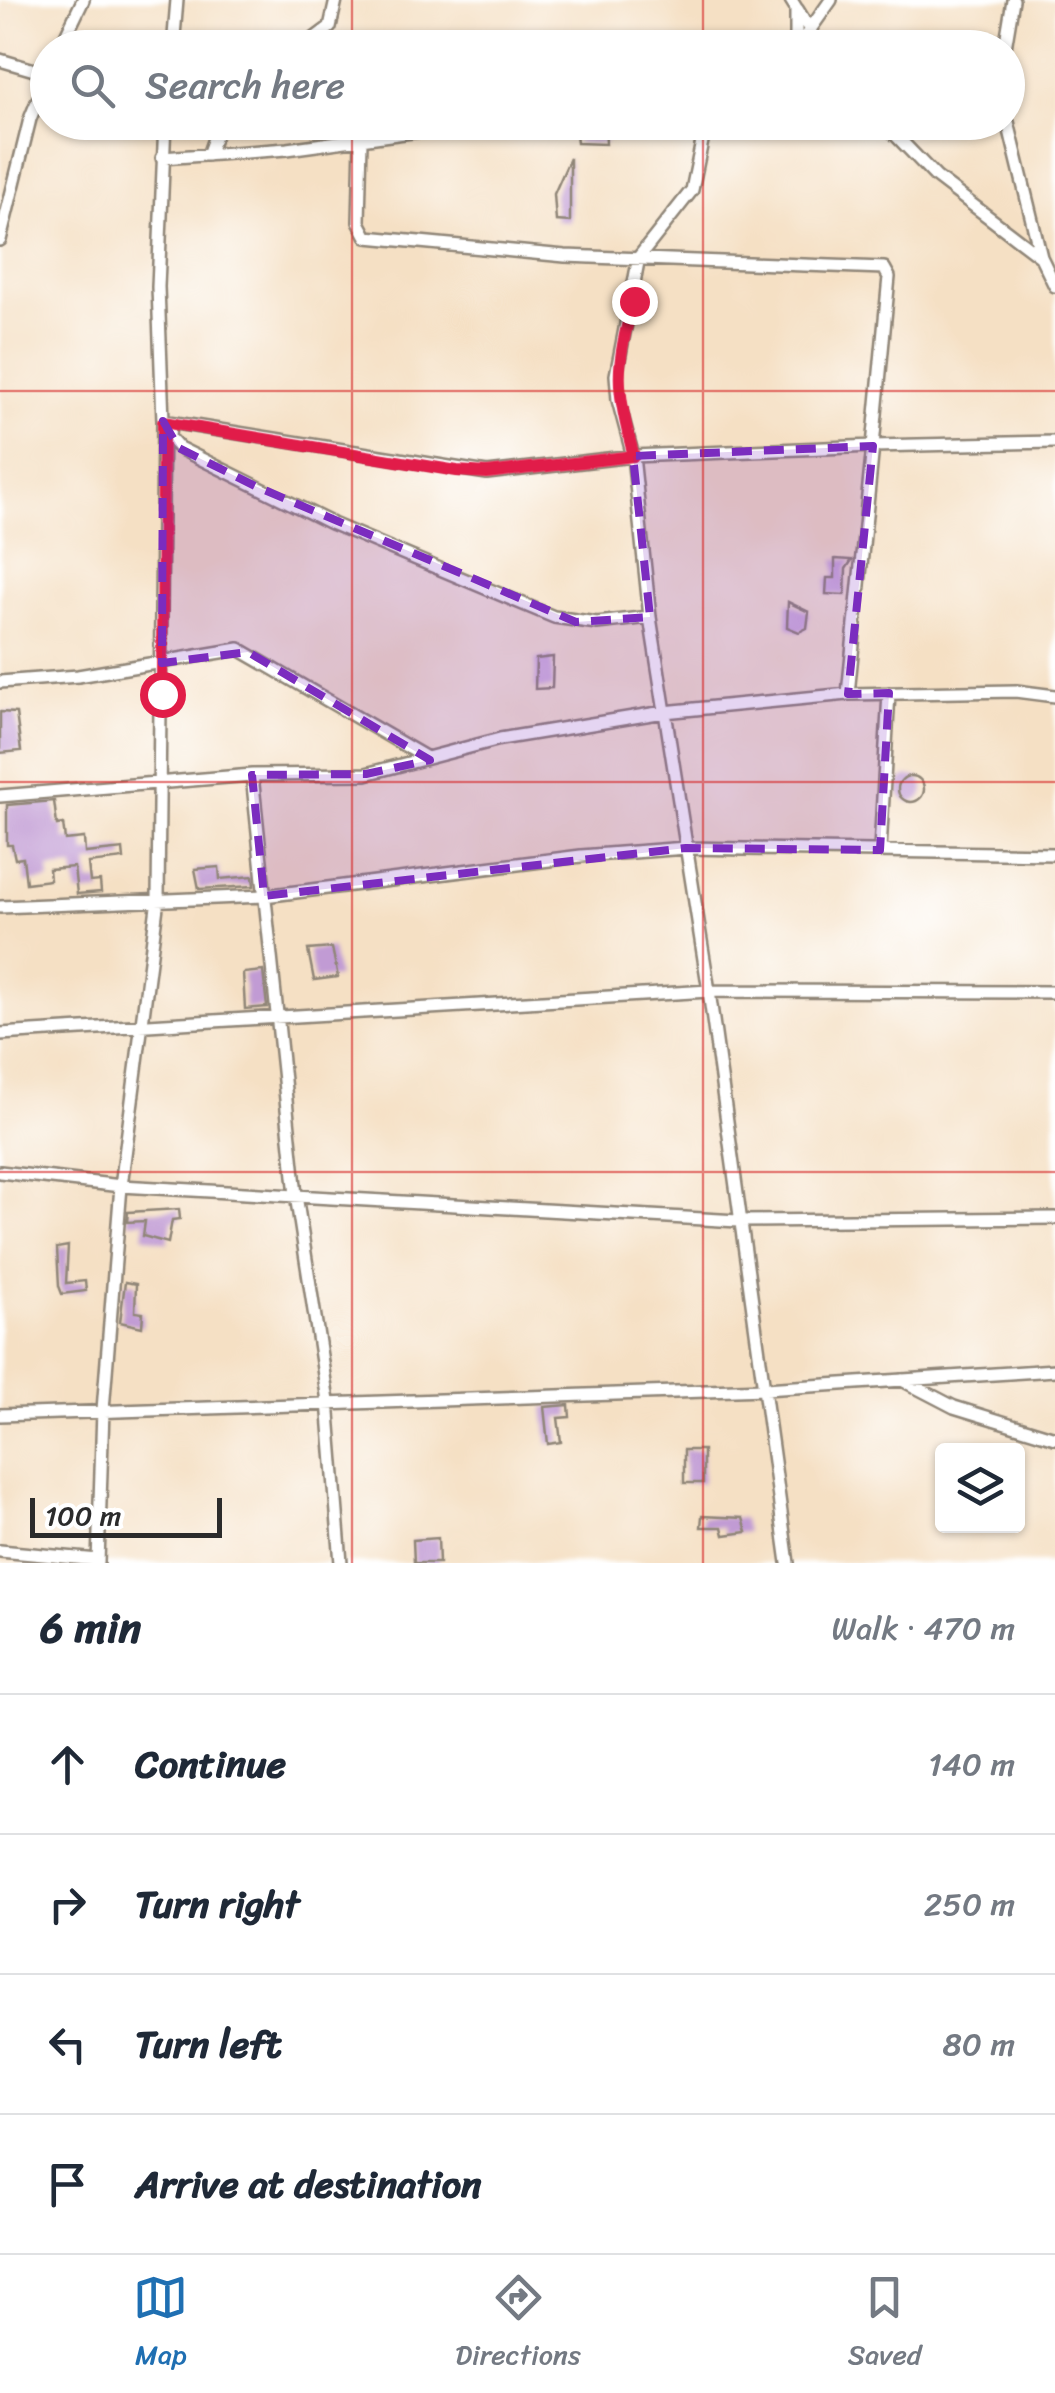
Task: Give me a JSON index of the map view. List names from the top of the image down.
{
  "scale_bar": "100 m",
  "page": {
    "search": "Search here",
    "scale": "100 m",
    "heading": ["6 min", "Walk · 470 m"],
    "list": [
      ["Continue", "140 m"],
      ["Turn right", "250 m"],
      ["Turn left", "80 m"],
      "Arrive at destination"
    ],
    "nav": ["Map", "Directions", "Saved"]
  }
}
